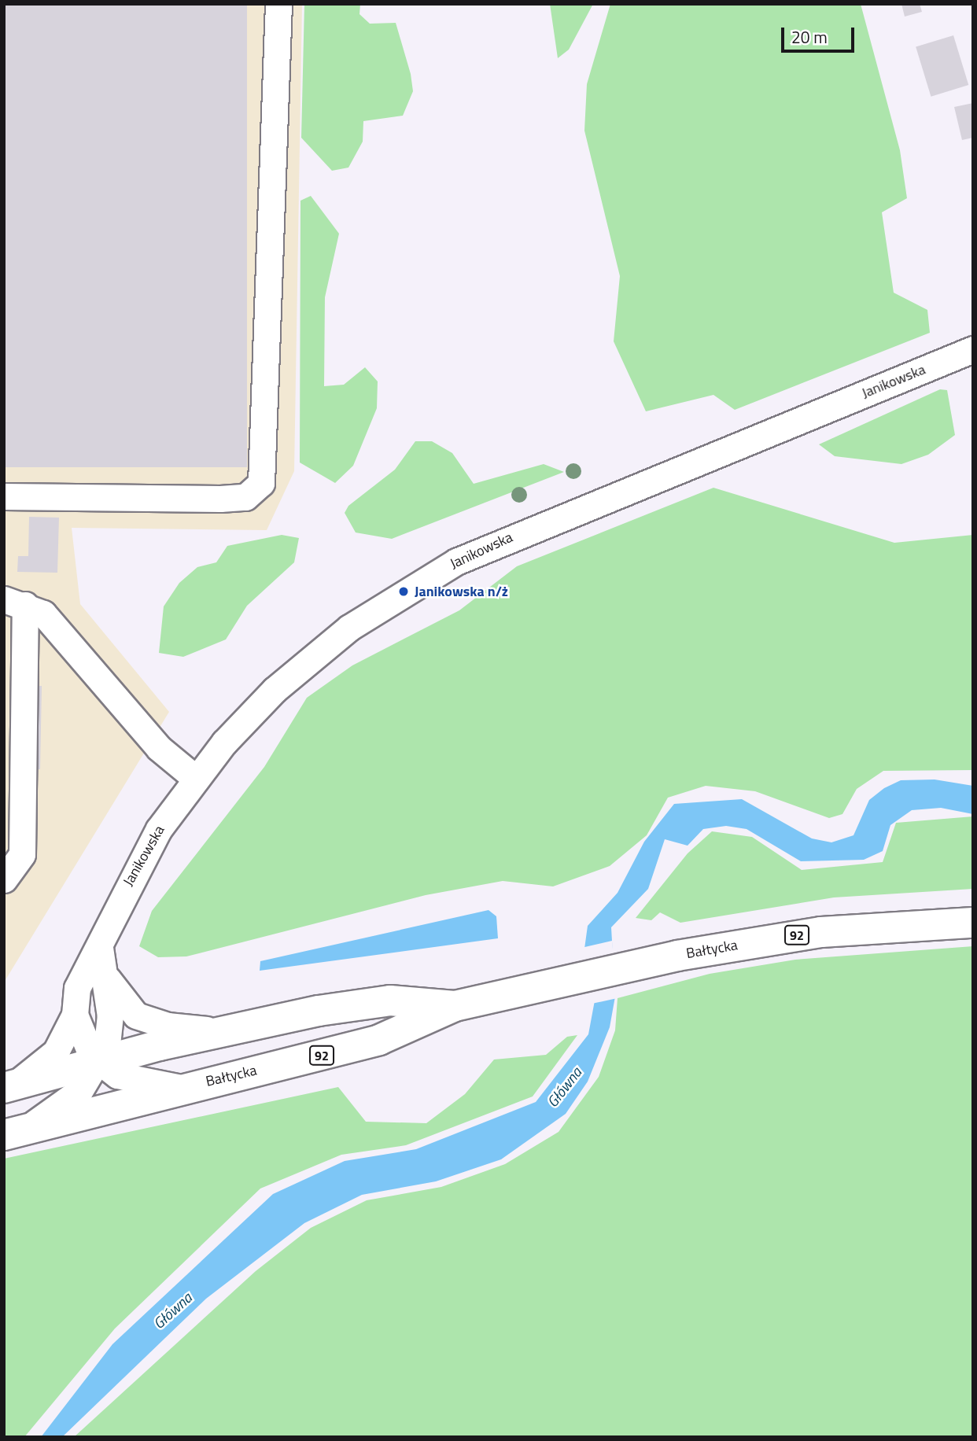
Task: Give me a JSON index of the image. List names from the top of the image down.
{
  "streets": {
    "main road": ["92", "Bałtycka"],
    "street": ["Janikowska"]
  },
  "crossings": [
    ["Janikowska", "Bałtycka"]
  ],
  "water": ["Główna"],
  "places": ["Janikowska n/ż"],
  "scale_bar": "20 m"
}
